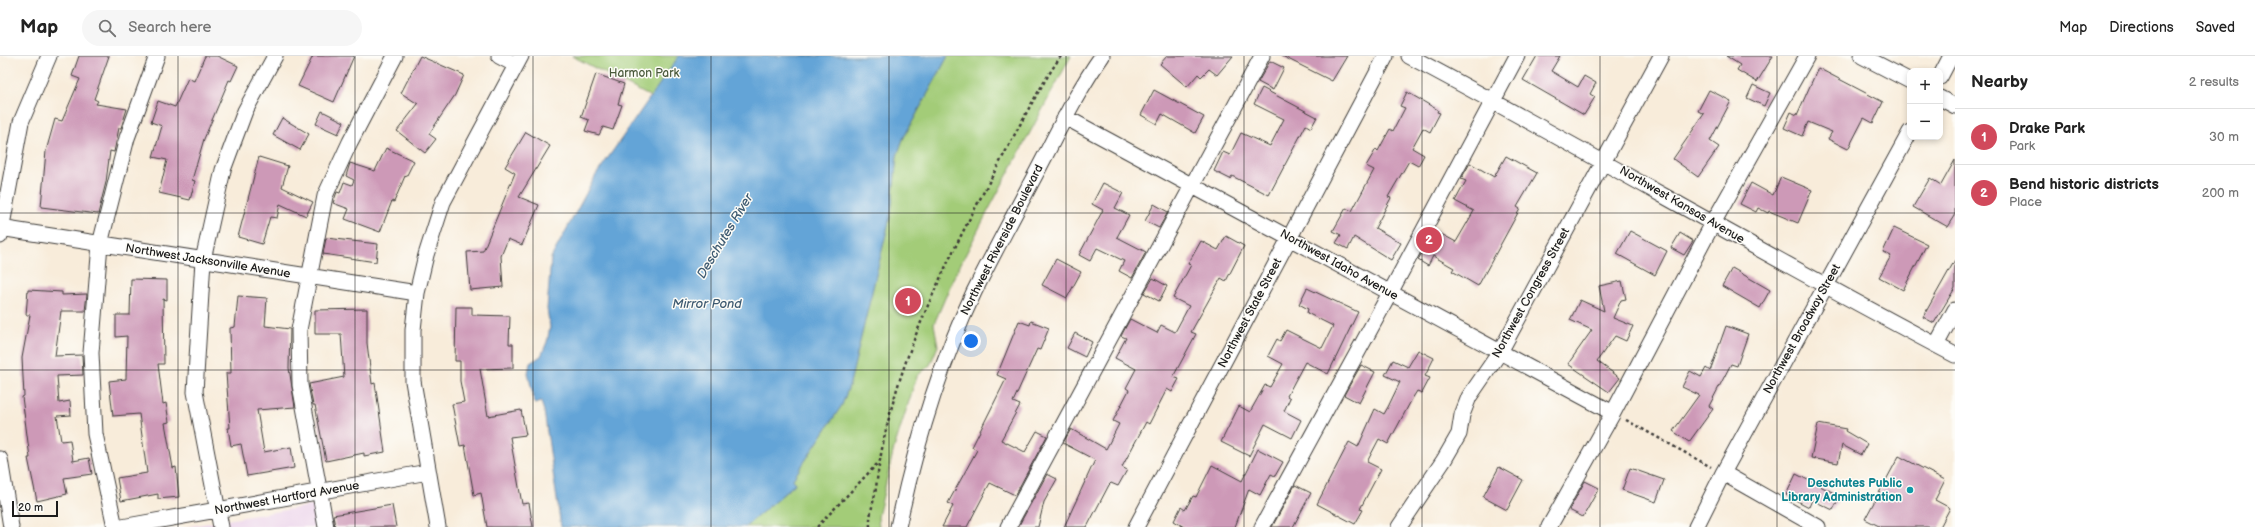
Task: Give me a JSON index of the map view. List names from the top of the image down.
{
  "streets": {
    "street": [
      "Northwest Kansas Avenue",
      "Northwest Riverside Boulevard",
      "Northwest Jacksonville Avenue",
      "Northwest Idaho Avenue",
      "Northwest Congress Street",
      "Northwest State Street",
      "Northwest Broadway Street",
      "Northwest Hartford Avenue"
    ]
  },
  "crossings": [
    ["Northwest Kansas Avenue", "Northwest Congress Street"],
    ["Northwest Kansas Avenue", "Northwest Broadway Street"],
    ["Northwest Riverside Boulevard", "Northwest Idaho Avenue"],
    ["Northwest Idaho Avenue", "Northwest Congress Street"],
    ["Northwest Idaho Avenue", "Northwest State Street"]
  ],
  "water": ["Deschutes River", "Mirror Pond"],
  "parks": ["Harmon Park"],
  "places": ["Deschutes Public Library Administration"],
  "scale_bar": "20 m",
  "page": {
    "header": "Map",
    "search": "Search here",
    "nav": ["Map", "Directions", "Saved"],
    "heading": ["Nearby", "2 results"],
    "map_buttons": ["+", "−"],
    "list": [
      {
        "mark": "1",
        "name": "Drake Park",
        "note": "Park",
        "value": "30 m"
      },
      {
        "mark": "2",
        "name": "Bend historic districts",
        "note": "Place",
        "value": "200 m"
      }
    ],
    "pins": ["2", "1"],
    "scale": "20 m"
  }
}
